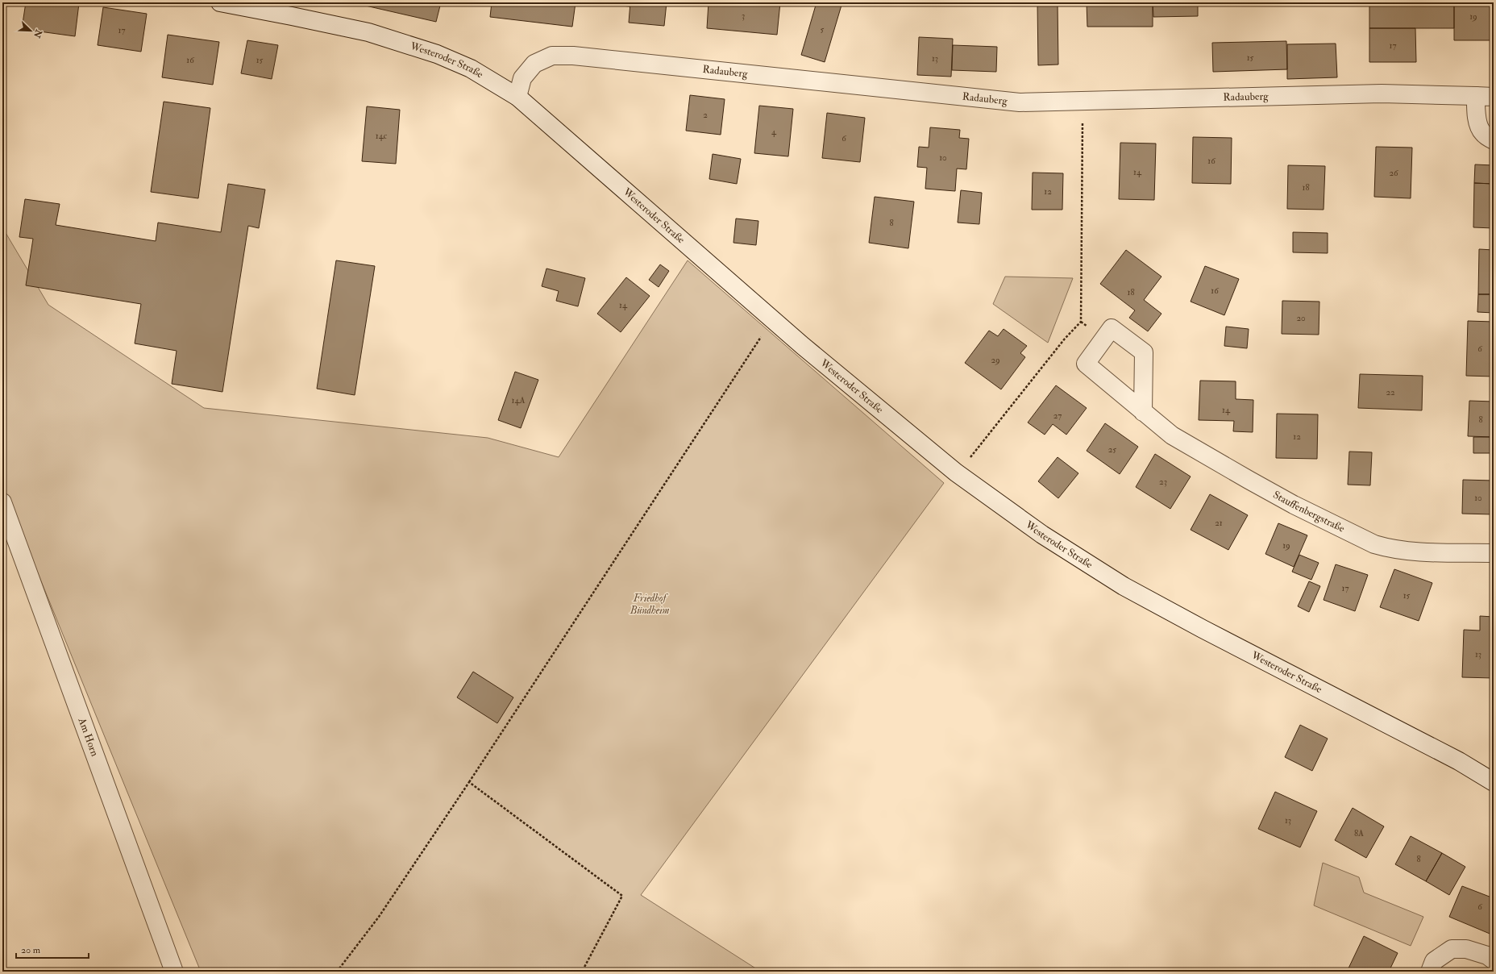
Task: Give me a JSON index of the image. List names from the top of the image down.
{
  "streets": {
    "street": [
      "Westeroder Straße",
      "Radauberg",
      "Stauffenbergstraße",
      "Am Horn"
    ]
  },
  "crossings": [
    ["Westeroder Straße", "Radauberg"]
  ],
  "parks": ["Friedhof Bündheim"],
  "house_numbers": [
    "3",
    "19",
    "5",
    "17",
    "17",
    "15",
    "13",
    "16",
    "15",
    "2",
    "4",
    "14c",
    "6",
    "10",
    "16",
    "14",
    "26",
    "18",
    "12",
    "8",
    "16",
    "18",
    "14",
    "20",
    "6",
    "29",
    "22",
    "14A",
    "14",
    "27",
    "8",
    "12",
    "25",
    "23",
    "10",
    "21",
    "19",
    "17",
    "15",
    "13",
    "13",
    "8A",
    "8",
    "6"
  ],
  "scale_bar": "20 m",
  "north": "bottom right"
}
